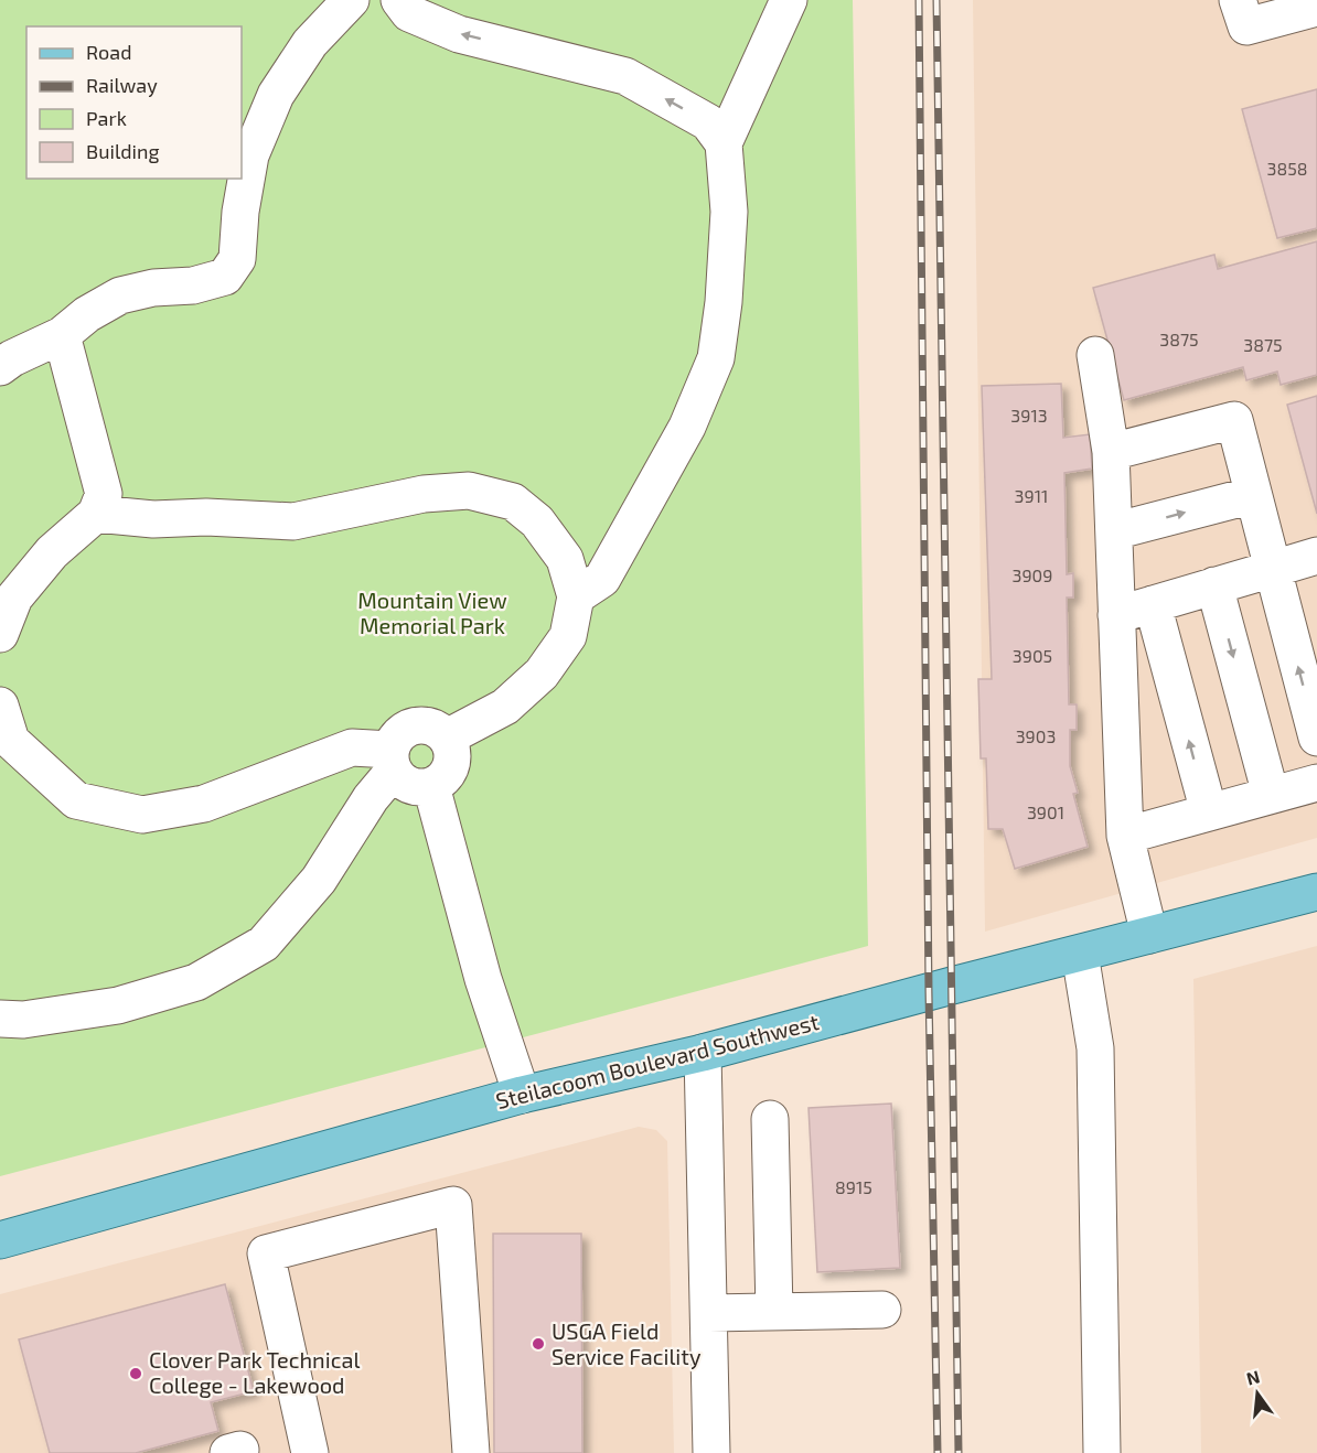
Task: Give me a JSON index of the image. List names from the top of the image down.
{
  "streets": {
    "main road": ["Steilacoom Boulevard Southwest"]
  },
  "parks": ["Mountain View Memorial Park"],
  "places": ["USGA Field Service Facility", "Clover Park Technical College - Lakewood"],
  "house_numbers": [
    "3858",
    "3875",
    "3875",
    "3913",
    "3911",
    "3909",
    "3905",
    "3903",
    "3901",
    "8915"
  ],
  "legend": [
    "Road",
    "Railway",
    "Park",
    "Building"
  ],
  "north": "top"
}
